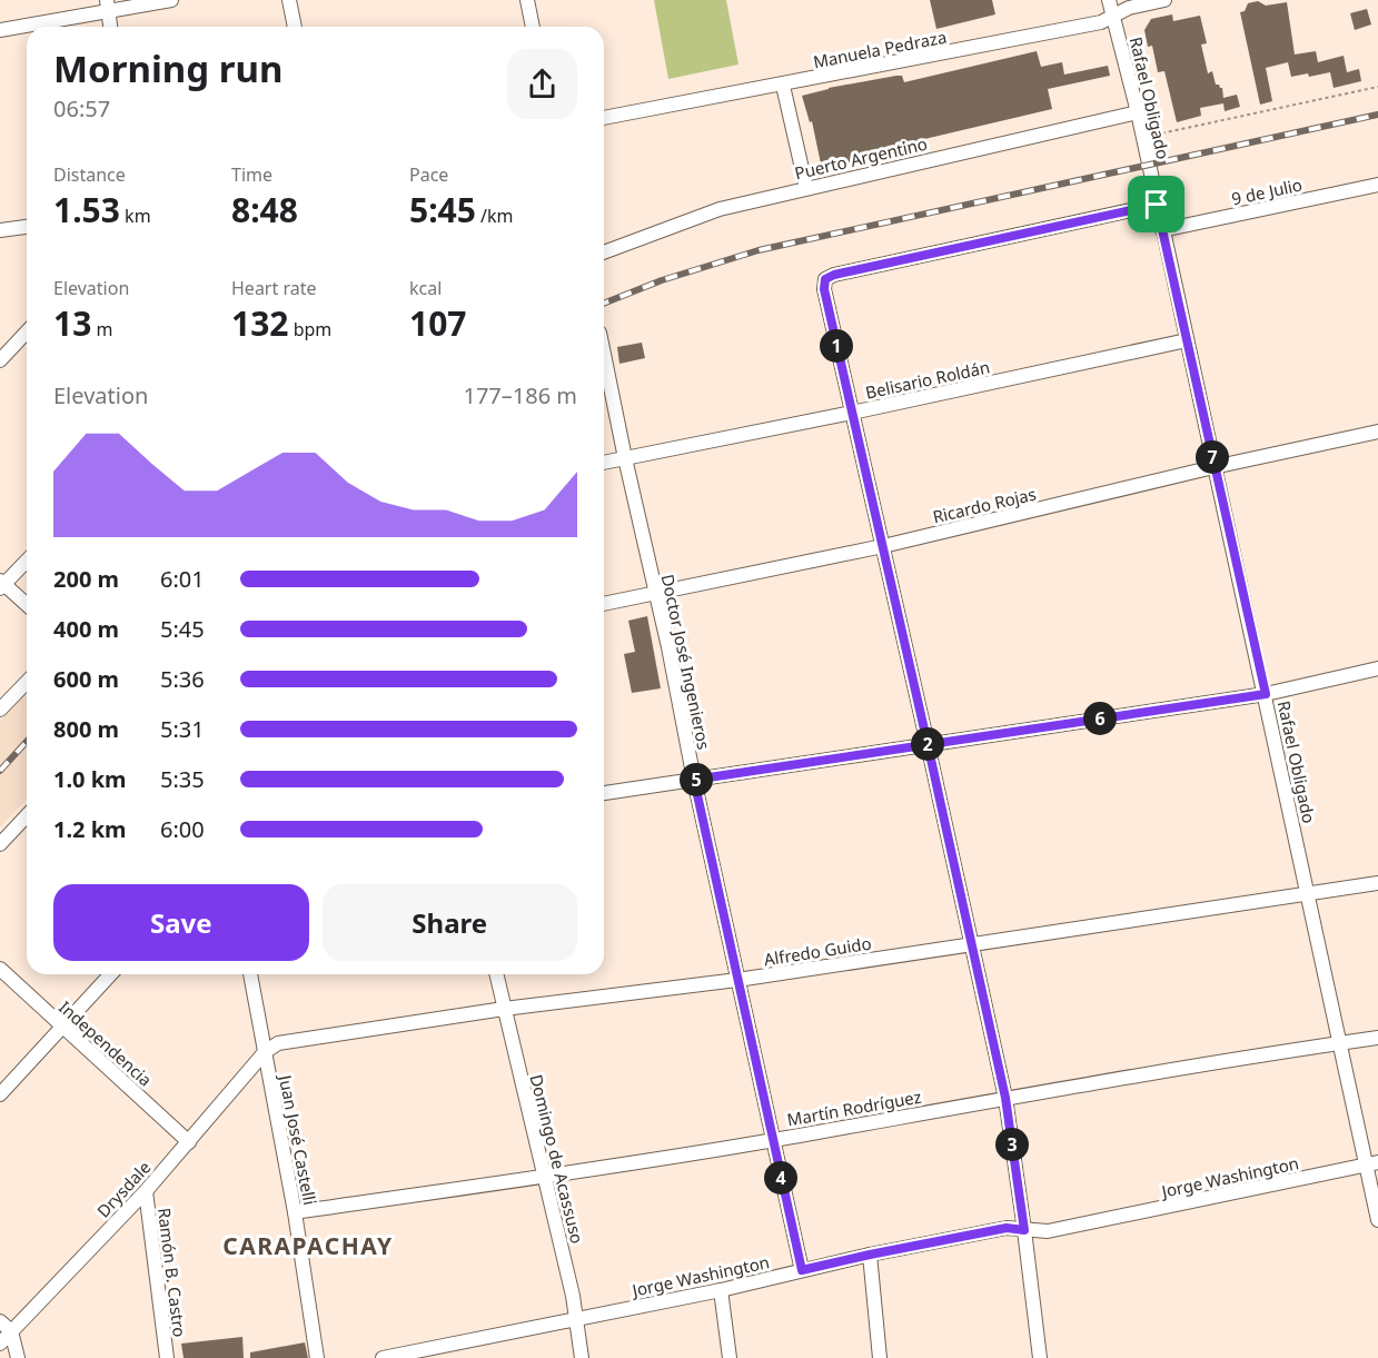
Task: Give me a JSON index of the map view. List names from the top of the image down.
{
  "streets": {
    "street": [
      "Manuela Pedraza",
      "Rafael Obligado",
      "Puerto Argentino",
      "9 de Julio",
      "Belisario Roldán",
      "Ricardo Rojas",
      "Doctor José Ingenieros",
      "Alfredo Guido",
      "Independencia",
      "Martín Rodríguez",
      "Juan José Castelli",
      "Domingo de Acassuso",
      "Jorge Washington",
      "Drysdale",
      "Ramón B. Castro"
    ]
  },
  "crossings": [
    ["Manuela Pedraza", "Rafael Obligado"],
    ["Rafael Obligado", "Puerto Argentino"],
    ["Rafael Obligado", "9 de Julio"],
    ["Rafael Obligado", "Belisario Roldán"],
    ["Rafael Obligado", "Ricardo Rojas"],
    ["Rafael Obligado", "Alfredo Guido"],
    ["Rafael Obligado", "Martín Rodríguez"],
    ["Rafael Obligado", "Jorge Washington"],
    ["Belisario Roldán", "Doctor José Ingenieros"],
    ["Ricardo Rojas", "Doctor José Ingenieros"],
    ["Doctor José Ingenieros", "Alfredo Guido"],
    ["Doctor José Ingenieros", "Martín Rodríguez"],
    ["Doctor José Ingenieros", "Jorge Washington"],
    ["Alfredo Guido", "Juan José Castelli"],
    ["Alfredo Guido", "Domingo de Acassuso"],
    ["Alfredo Guido", "Drysdale"],
    ["Independencia", "Drysdale"],
    ["Martín Rodríguez", "Juan José Castelli"],
    ["Martín Rodríguez", "Domingo de Acassuso"],
    ["Juan José Castelli", "Drysdale"],
    ["Domingo de Acassuso", "Jorge Washington"],
    ["Drysdale", "Ramón B. Castro"]
  ],
  "districts": ["CARAPACHAY"],
  "page": {
    "heading": ["Morning run", "06:57"],
    "stats": [
      ["Distance", "1.53 km"],
      ["Time", "8:48"],
      ["Pace", "5:45 /km"],
      ["Elevation", "13 m"],
      ["Heart rate", "132 bpm"],
      ["kcal", "107"]
    ],
    "pins": [
      "1",
      "7",
      "6",
      "2",
      "5",
      "3",
      "4"
    ],
    "chart": ["Elevation", "177–186 m"],
    "list": [
      {
        "name": "200 m",
        "note": "6:01"
      },
      {
        "name": "400 m",
        "note": "5:45"
      },
      {
        "name": "600 m",
        "note": "5:36"
      },
      {
        "name": "800 m",
        "note": "5:31"
      },
      {
        "name": "1.0 km",
        "note": "5:35"
      },
      {
        "name": "1.2 km",
        "note": "6:00"
      }
    ],
    "buttons": ["Save", "Share"]
  }
}
